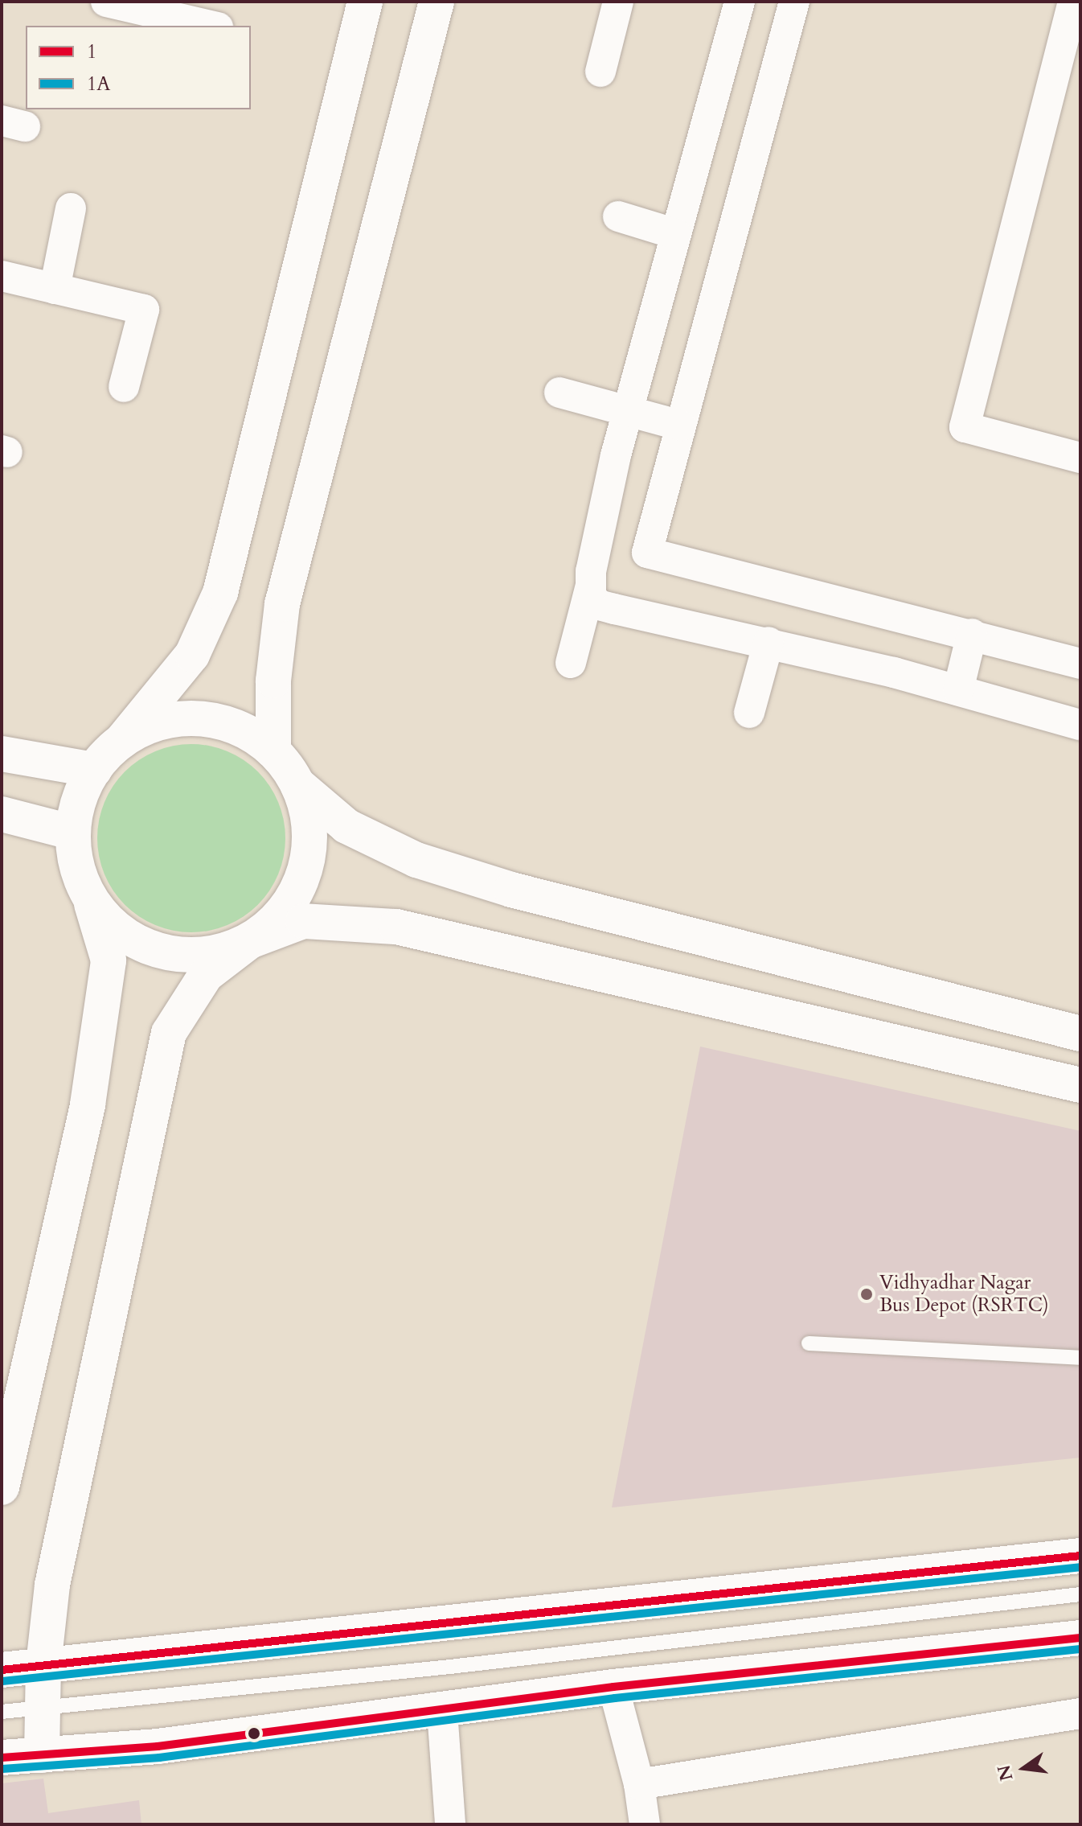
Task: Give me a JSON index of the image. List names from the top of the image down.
{
  "places": ["Vidhyadhar Nagar Bus Depot (RSRTC)"],
  "lines": ["transit line 1", "transit line 1A"],
  "legend": ["1", "1A"],
  "north": "left"
}
